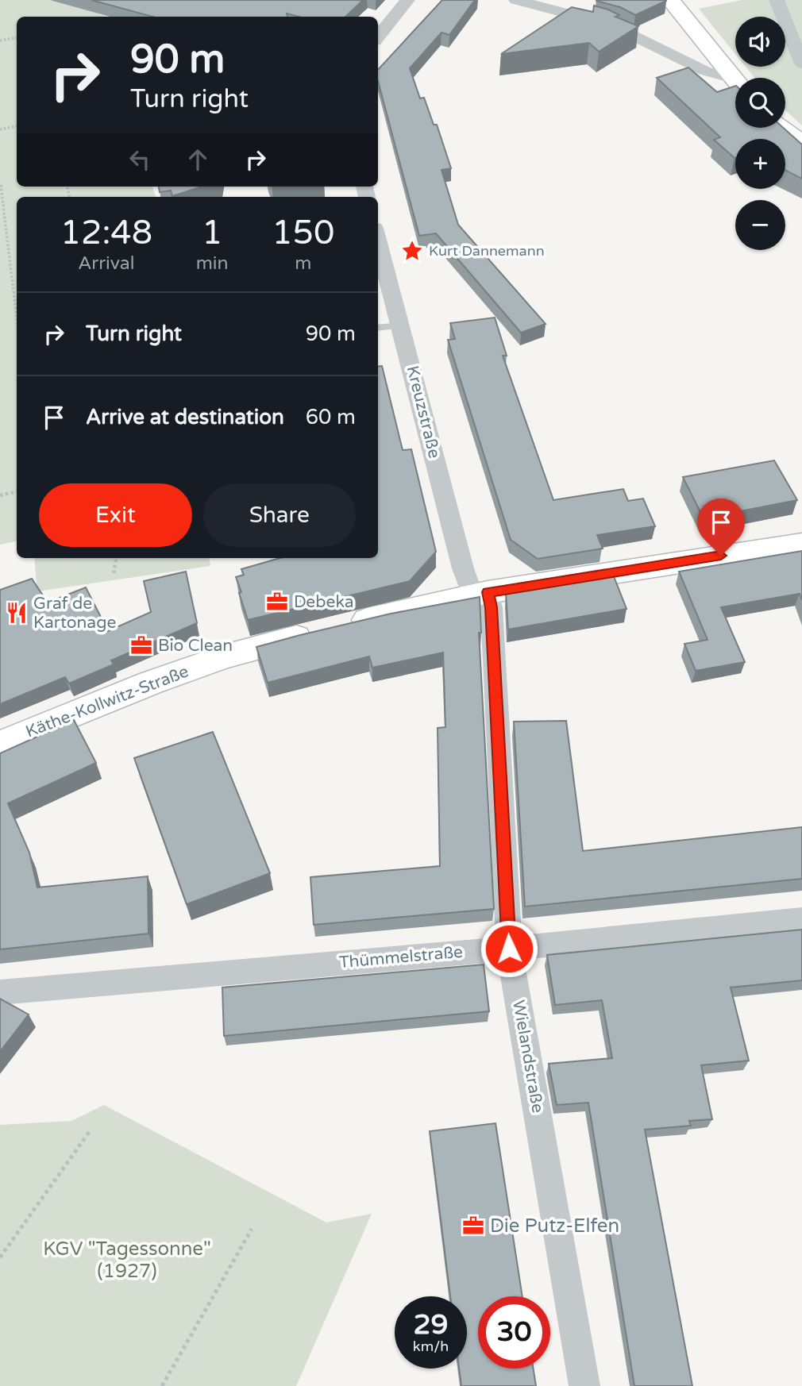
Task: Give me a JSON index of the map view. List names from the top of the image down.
{
  "streets": {
    "street": [
      "Kreuzstraße",
      "Käthe-Kollwitz-Straße",
      "Thümmelstraße",
      "Wielandstraße"
    ]
  },
  "crossings": [
    ["Kreuzstraße", "Käthe-Kollwitz-Straße"],
    ["Kreuzstraße", "Wielandstraße"],
    ["Käthe-Kollwitz-Straße", "Wielandstraße"],
    ["Thümmelstraße", "Wielandstraße"]
  ],
  "parks": ["KGV \"Tagessonne\" (1927)"],
  "places": {
    "place": ["Kurt Dannemann"],
    "office": ["Debeka", "Bio Clean", "Die Putz-Elfen"],
    "restaurant": ["Graf de Kartonage"]
  },
  "page": {
    "map_buttons": ["+", "−"],
    "turn": ["90 m", "Turn right"],
    "eta": [
      "12:48",
      "Arrival",
      "1",
      "min",
      "150",
      "m"
    ],
    "list": [
      {
        "name": "Turn right",
        "value": "90 m"
      },
      {
        "name": "Arrive at destination",
        "value": "60 m"
      }
    ],
    "buttons": ["Exit", "Share"],
    "speed": "29 km/h",
    "limit": "30"
  }
}
